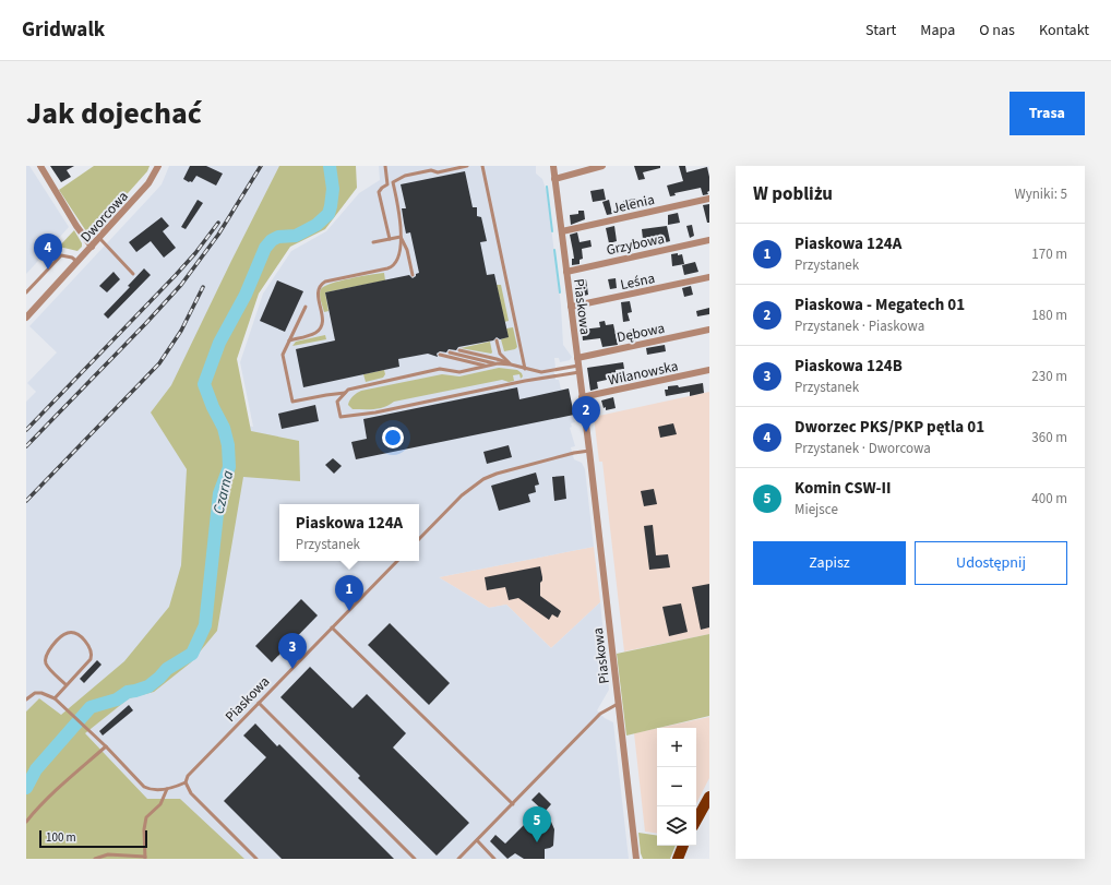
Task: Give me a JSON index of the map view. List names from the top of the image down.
{
  "streets": {
    "street": [
      "Jelenia",
      "Dworcowa",
      "Grzybowa",
      "Leśna",
      "Piaskowa",
      "Dębowa",
      "Wilanowska"
    ]
  },
  "crossings": [
    ["Jelenia", "Piaskowa"],
    ["Grzybowa", "Piaskowa"],
    ["Leśna", "Piaskowa"],
    ["Piaskowa", "Dębowa"],
    ["Piaskowa", "Wilanowska"]
  ],
  "water": ["Czarna"],
  "scale_bar": "100 m",
  "page": {
    "header": "Gridwalk",
    "nav": [
      "Start",
      "Mapa",
      "O nas",
      "Kontakt"
    ],
    "title": "Jak dojechać",
    "buttons": [
      "Trasa",
      ["Zapisz", "Udostępnij"]
    ],
    "heading": ["W pobliżu", "Wyniki: 5"],
    "list": [
      {
        "mark": "1",
        "name": "Piaskowa 124A",
        "note": "Przystanek",
        "value": "170 m"
      },
      {
        "mark": "2",
        "name": "Piaskowa - Megatech 01",
        "note": "Przystanek · Piaskowa",
        "value": "180 m"
      },
      {
        "mark": "3",
        "name": "Piaskowa 124B",
        "note": "Przystanek",
        "value": "230 m"
      },
      {
        "mark": "4",
        "name": "Dworzec PKS/PKP pętla 01",
        "note": "Przystanek · Dworcowa",
        "value": "360 m"
      },
      {
        "mark": "5",
        "name": "Komin CSW-II",
        "note": "Miejsce",
        "value": "400 m"
      }
    ],
    "pins": [
      "4",
      "2",
      "1",
      "3",
      "5"
    ],
    "popup": ["Piaskowa 124A", "Przystanek"],
    "map_buttons": ["+", "−"],
    "scale": "100 m"
  }
}
